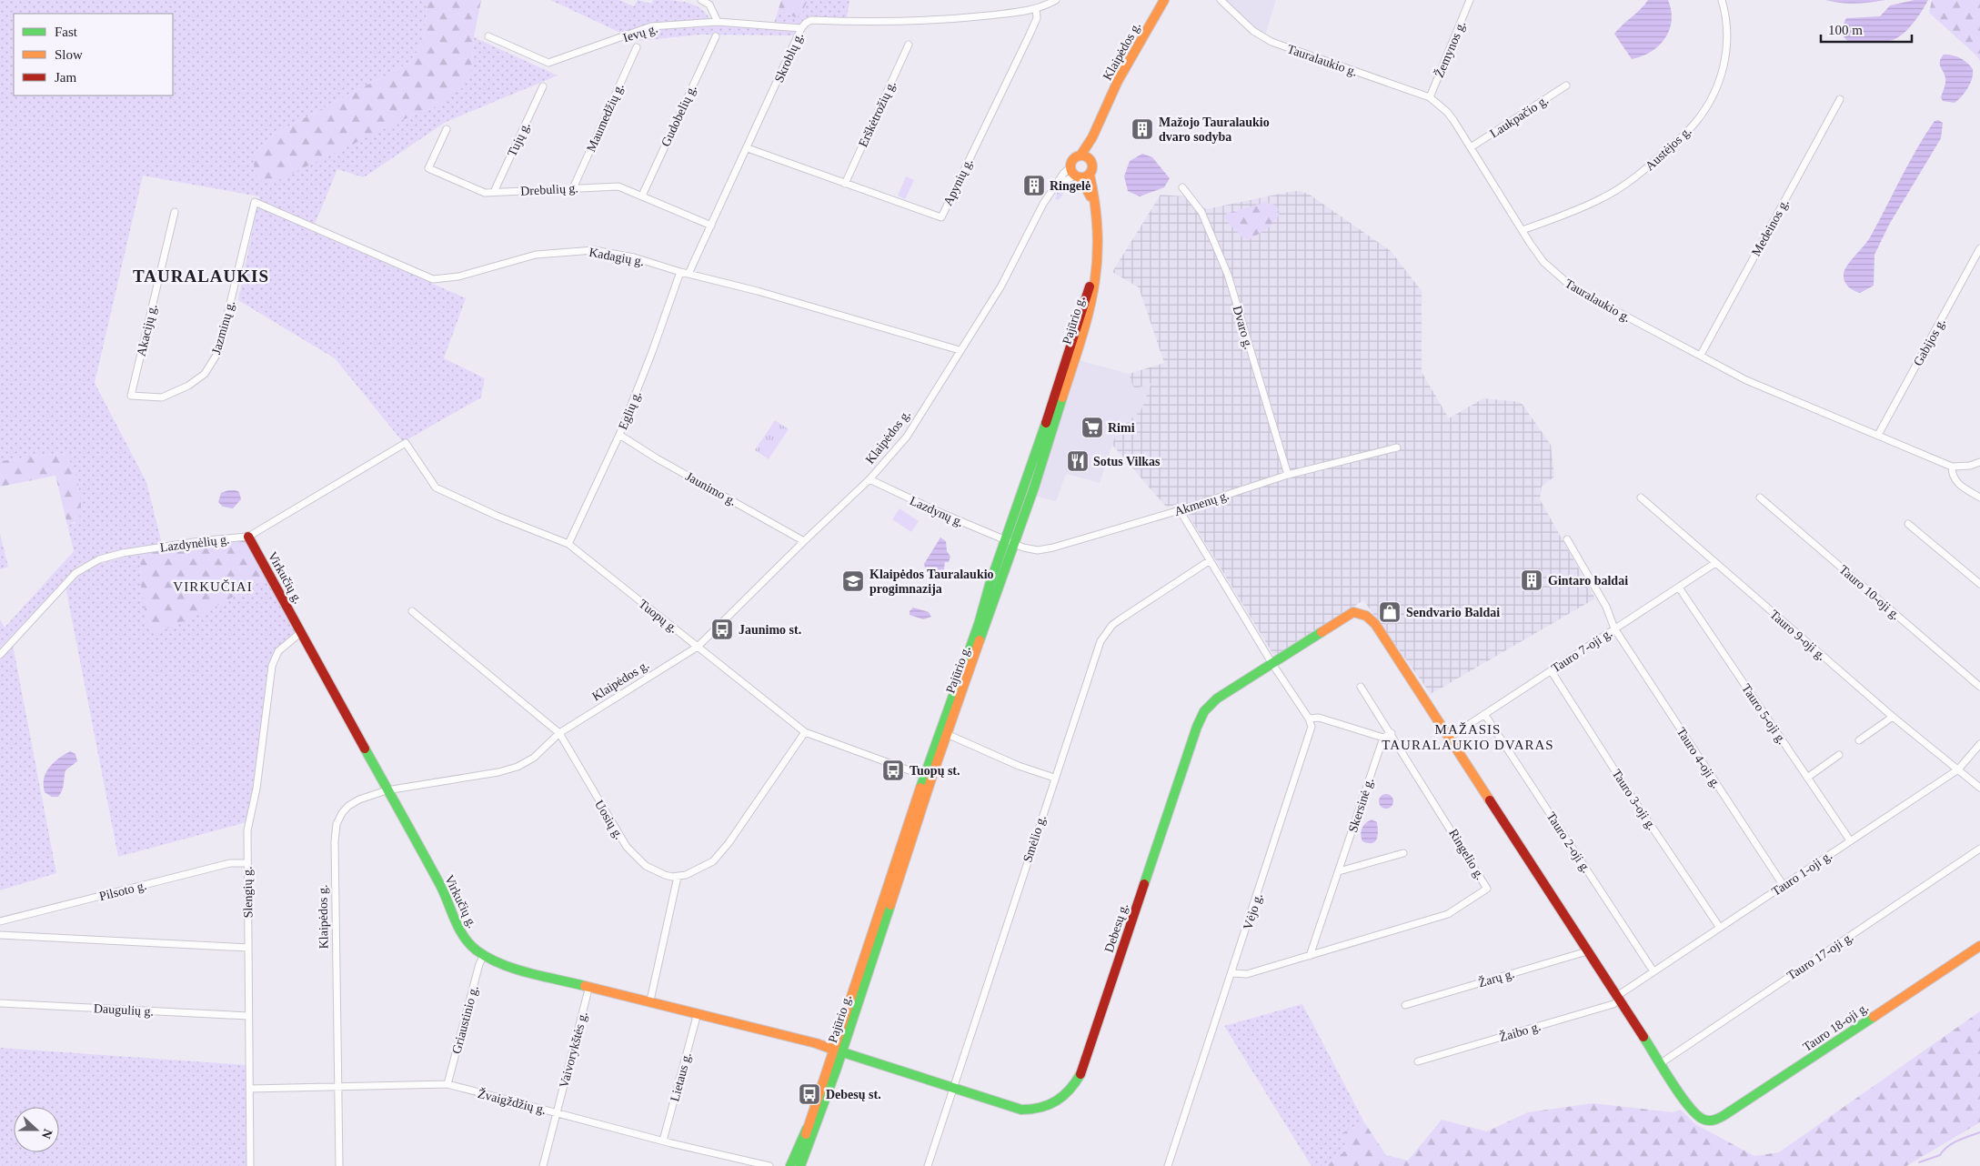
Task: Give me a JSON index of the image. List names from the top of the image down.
{
  "streets": {
    "main road": [
      "Klaipėdos g.",
      "Pajūrio g.",
      "Virkučių g.",
      "Debesų g.",
      "Tauro 18-oji g."
    ],
    "street": [
      "Ievų g.",
      "Žemynos g.",
      "Skroblų g.",
      "Tauralaukio g.",
      "Erškėtrožių g.",
      "Gudobelių g.",
      "Laukpačio g.",
      "Maumedžių g.",
      "Tujų g.",
      "Austėjos g.",
      "Apynių g.",
      "Drebulių g.",
      "Medeinos g.",
      "Kadagių g.",
      "Jazminų g.",
      "Dvaro g.",
      "Akacijų g.",
      "Gabijos g.",
      "Eglių g.",
      "Jaunimo g.",
      "Akmenų g.",
      "Lazdynų g.",
      "Lazdynėlių g.",
      "Tauro 10-oji g.",
      "Tuopų g.",
      "Tauro 9-oji g.",
      "Tauro 7-oji g.",
      "Tauro 5-oji g.",
      "Tauro 4-oji g.",
      "Tauro 3-oji g.",
      "Skersinė g.",
      "Uosių g.",
      "Smėlio g.",
      "Tauro 2-oji g.",
      "Ringelio g.",
      "Tauro 1-oji g.",
      "Pilsoto g.",
      "Slengių g.",
      "Vėjo g.",
      "Tauro 17-oji g.",
      "Žarų g.",
      "Daugulių g.",
      "Griaustinio g.",
      "Žaibo g.",
      "Vaivorykštės g.",
      "Lietaus g.",
      "Žvaigždžių g."
    ]
  },
  "crossings": [
    ["Ievų g.", "Skroblų g."],
    ["Žemynos g.", "Tauralaukio g."],
    ["Klaipėdos g.", "Kadagių g."],
    ["Klaipėdos g.", "Pajūrio g."],
    ["Klaipėdos g.", "Jaunimo g."],
    ["Klaipėdos g.", "Lazdynų g."],
    ["Klaipėdos g.", "Virkučių g."],
    ["Klaipėdos g.", "Tuopų g."],
    ["Klaipėdos g.", "Uosių g."],
    ["Klaipėdos g.", "Žvaigždžių g."],
    ["Skroblų g.", "Apynių g."],
    ["Skroblų g.", "Drebulių g."],
    ["Skroblų g.", "Kadagių g."],
    ["Tauralaukio g.", "Laukpačio g."],
    ["Tauralaukio g.", "Austėjos g."],
    ["Tauralaukio g.", "Medeinos g."],
    ["Tauralaukio g.", "Gabijos g."],
    ["Erškėtrožių g.", "Apynių g."],
    ["Gudobelių g.", "Drebulių g."],
    ["Maumedžių g.", "Drebulių g."],
    ["Tujų g.", "Drebulių g."],
    ["Kadagių g.", "Jazminų g."],
    ["Kadagių g.", "Eglių g."],
    ["Pajūrio g.", "Akmenų g."],
    ["Pajūrio g.", "Lazdynų g."],
    ["Pajūrio g.", "Virkučių g."],
    ["Pajūrio g.", "Tuopų g."],
    ["Pajūrio g.", "Debesų g."],
    ["Jazminų g.", "Akacijų g."],
    ["Dvaro g.", "Akmenų g."],
    ["Eglių g.", "Jaunimo g."],
    ["Eglių g.", "Tuopų g."],
    ["Akmenų g.", "Lazdynų g."],
    ["Lazdynėlių g.", "Virkučių g."],
    ["Lazdynėlių g.", "Tuopų g."],
    ["Virkučių g.", "Slengių g."],
    ["Virkučių g.", "Debesų g."],
    ["Virkučių g.", "Griaustinio g."],
    ["Virkučių g.", "Vaivorykštės g."],
    ["Virkučių g.", "Lietaus g."],
    ["Tauro 9-oji g.", "Tauro 7-oji g."],
    ["Tauro 9-oji g.", "Tauro 1-oji g."],
    ["Tauro 7-oji g.", "Tauro 5-oji g."],
    ["Tauro 7-oji g.", "Tauro 4-oji g."],
    ["Tauro 7-oji g.", "Tauro 3-oji g."],
    ["Tauro 7-oji g.", "Tauro 2-oji g."],
    ["Tauro 7-oji g.", "Debesų g."],
    ["Tauro 5-oji g.", "Tauro 1-oji g."],
    ["Tauro 4-oji g.", "Tauro 1-oji g."],
    ["Tauro 3-oji g.", "Tauro 1-oji g."],
    ["Skersinė g.", "Ringelio g."],
    ["Smėlio g.", "Debesų g."],
    ["Tauro 2-oji g.", "Tauro 1-oji g."],
    ["Ringelio g.", "Vėjo g."],
    ["Tauro 1-oji g.", "Žaibo g."],
    ["Pilsoto g.", "Slengių g."],
    ["Slengių g.", "Daugulių g."],
    ["Slengių g.", "Žvaigždžių g."],
    ["Tauro 17-oji g.", "Tauro 18-oji g."],
    ["Griaustinio g.", "Žvaigždžių g."],
    ["Vaivorykštės g.", "Žvaigždžių g."],
    ["Lietaus g.", "Žvaigždžių g."]
  ],
  "districts": ["TAURALAUKIS", "VIRKUČIAI", "MAŽASIS TAURALAUKIO DVARAS"],
  "places": {
    "building": ["Mažojo Tauralaukio dvaro sodyba", "Ringelė", "Gintaro baldai"],
    "supermarket": ["Rimi"],
    "restaurant": ["Sotus Vilkas"],
    "school or university": ["Klaipėdos Tauralaukio progimnazija"],
    "shop": ["Sendvario Baldai"],
    "bus stop": ["Jaunimo st.", "Tuopų st.", "Debesų st."]
  },
  "legend": ["Fast", "Slow", "Jam"],
  "scale_bar": "100 m",
  "north": "right"
}
